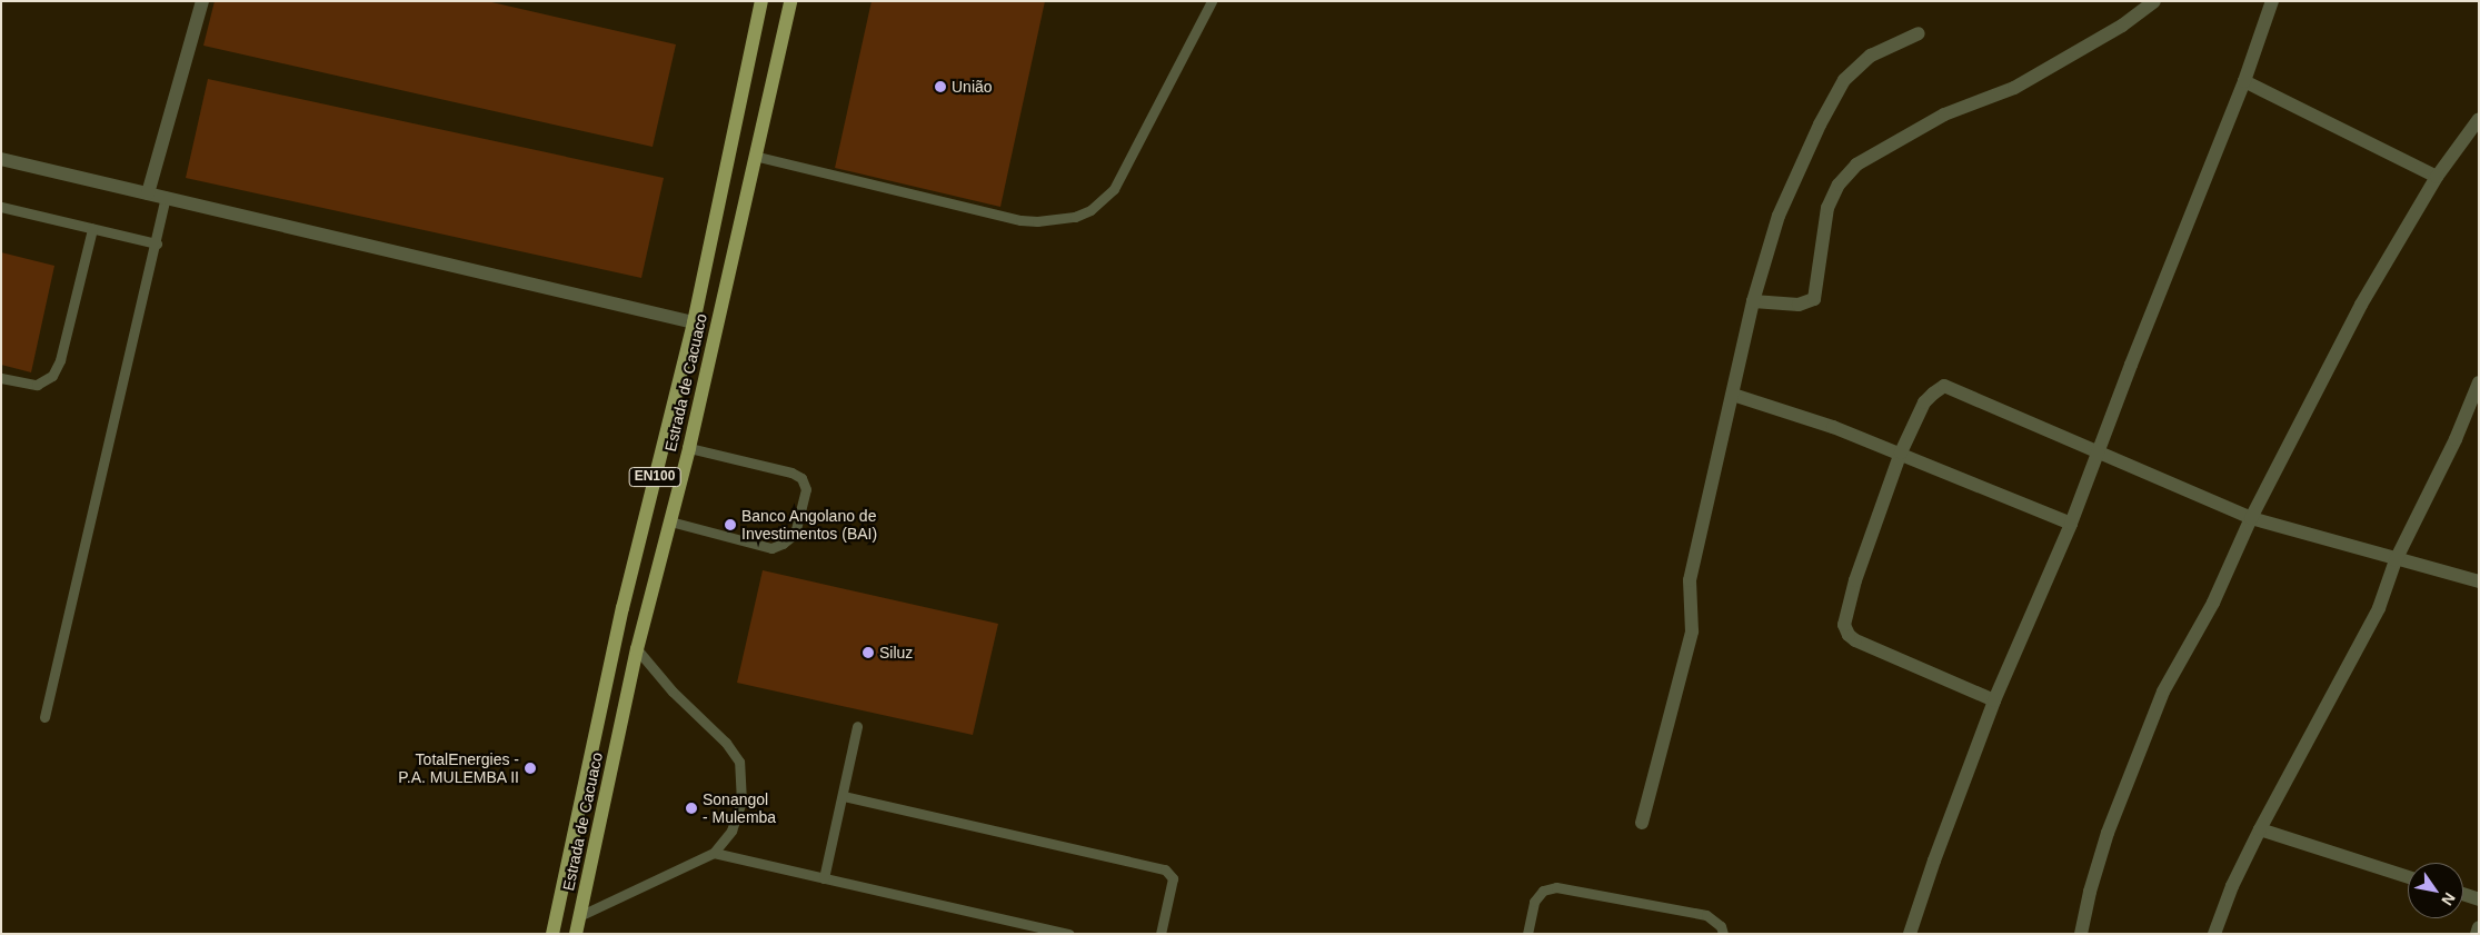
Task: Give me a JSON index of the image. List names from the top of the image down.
{
  "streets": {
    "main road": ["Estrada de Cacuaco", "EN100"]
  },
  "places": [
    "União",
    "Banco Angolano de Investimentos (BAI)",
    "Siluz",
    "TotalEnergies - P.A. MULEMBA II",
    "Sonangol - Mulemba"
  ],
  "north": "bottom right"
}
